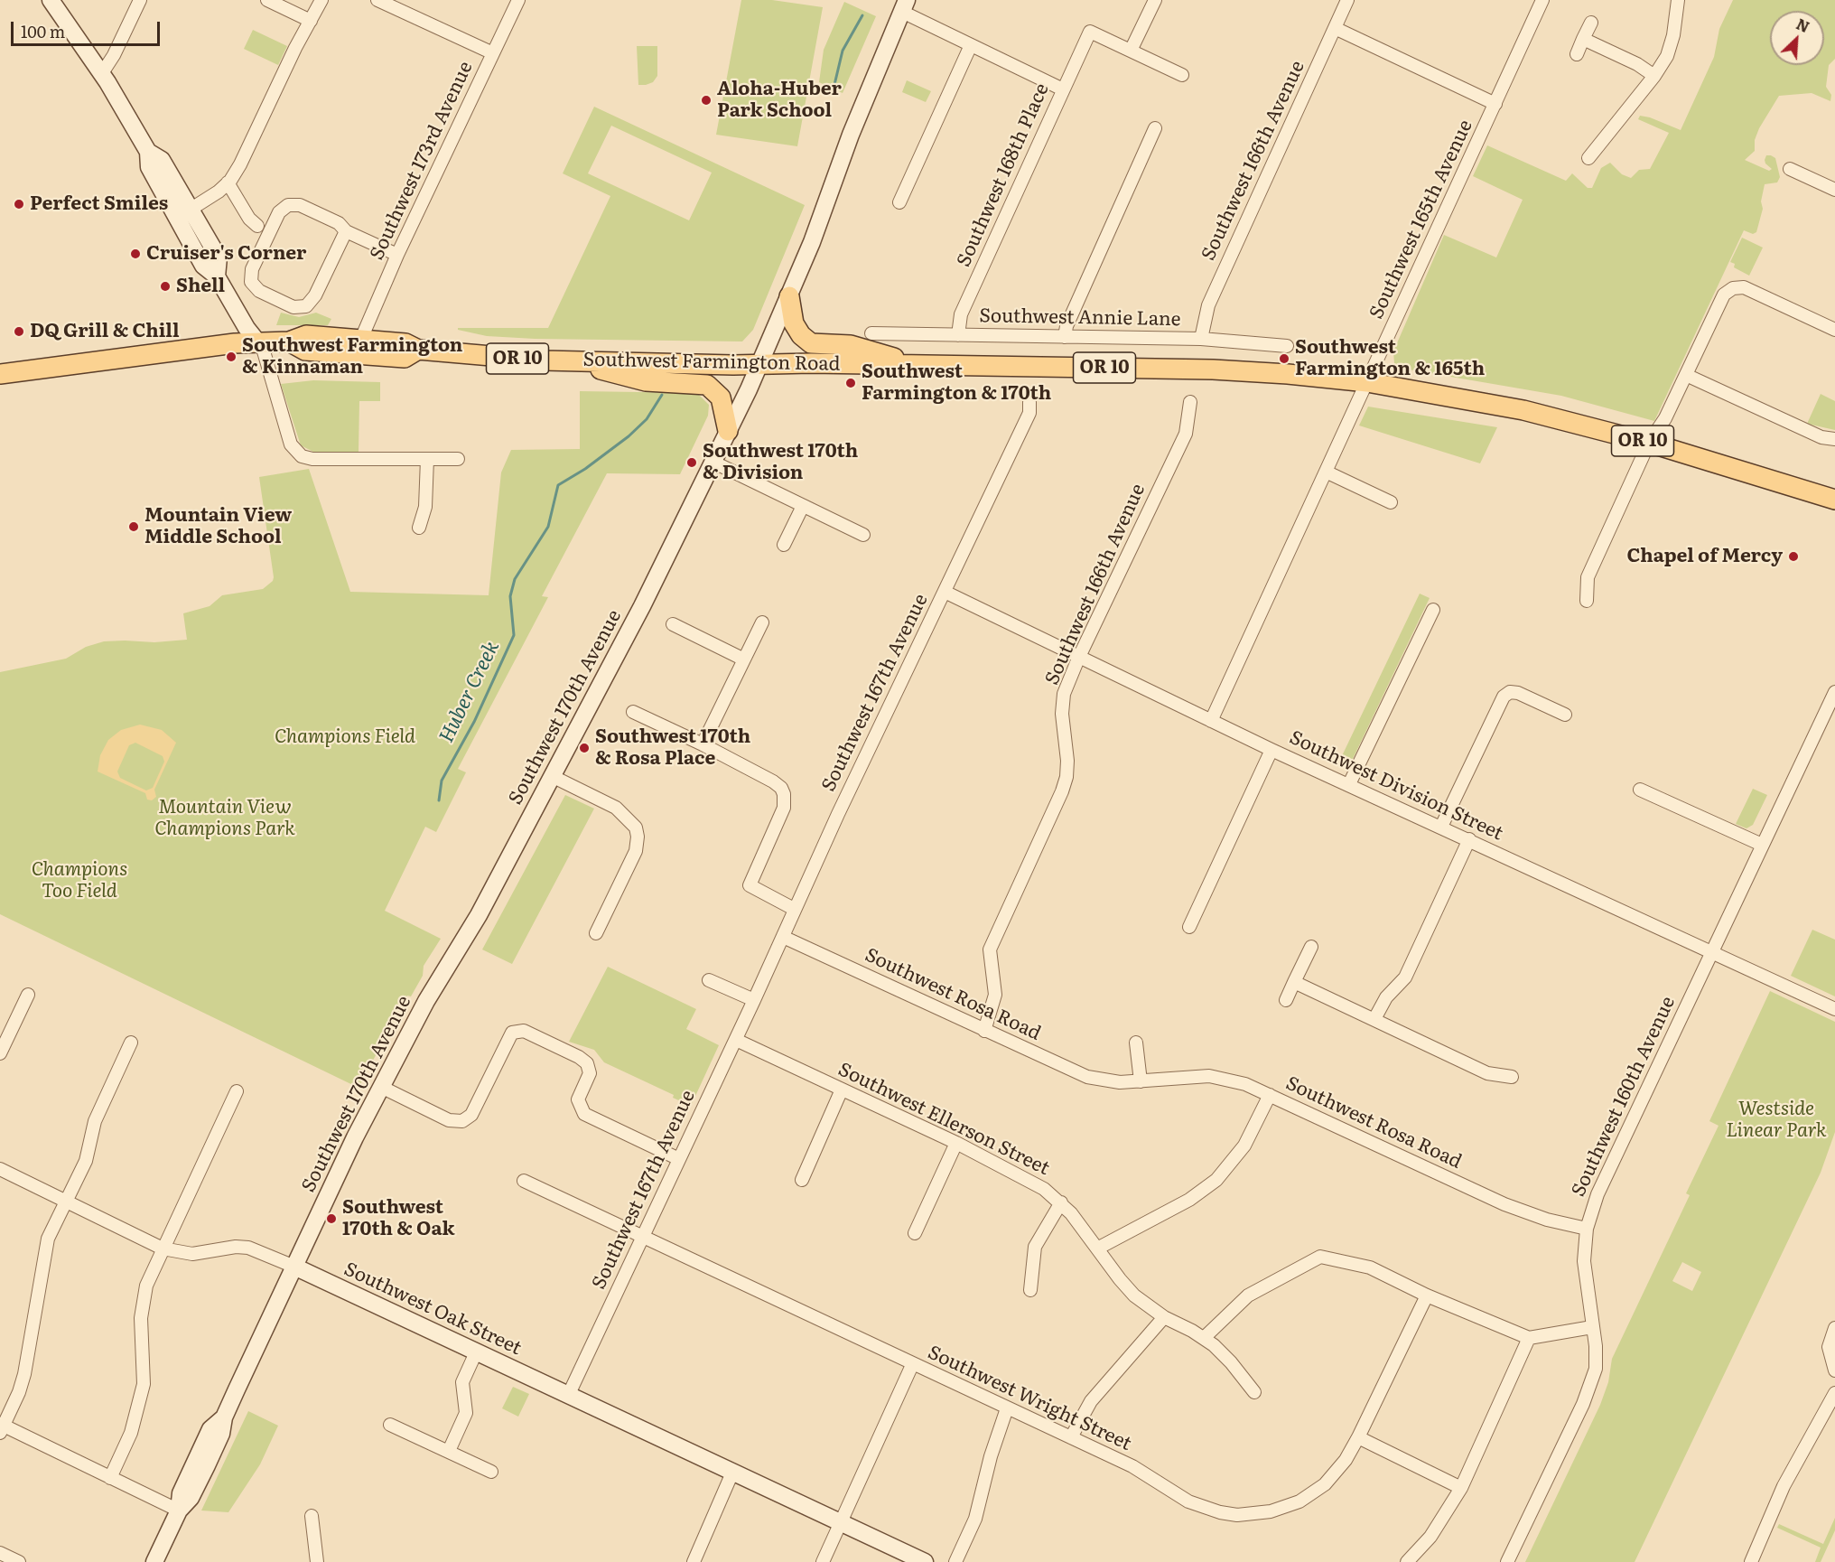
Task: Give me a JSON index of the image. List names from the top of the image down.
{
  "streets": {
    "main road": [
      "OR 10",
      "Southwest Farmington Road",
      "Southwest 170th Avenue",
      "Southwest Oak Street"
    ],
    "street": [
      "Southwest 173rd Avenue",
      "Southwest 166th Avenue",
      "Southwest 168th Place",
      "Southwest 165th Avenue",
      "Southwest Annie Lane",
      "Southwest 167th Avenue",
      "Southwest Division Street",
      "Southwest Rosa Road",
      "Southwest 160th Avenue",
      "Southwest Ellerson Street",
      "Southwest Wright Street"
    ]
  },
  "crossings": [
    ["Southwest 173rd Avenue", "Southwest Farmington Road"],
    ["Southwest 166th Avenue", "Southwest Annie Lane"],
    ["Southwest 166th Avenue", "Southwest Division Street"],
    ["Southwest 166th Avenue", "Southwest Rosa Road"],
    ["Southwest 168th Place", "Southwest Annie Lane"],
    ["Southwest 165th Avenue", "Southwest Farmington Road"],
    ["Southwest 165th Avenue", "Southwest Division Street"],
    ["Southwest Farmington Road", "Southwest 170th Avenue"],
    ["Southwest 167th Avenue", "Southwest Division Street"],
    ["Southwest 167th Avenue", "Southwest Rosa Road"],
    ["Southwest 167th Avenue", "Southwest Ellerson Street"],
    ["Southwest 167th Avenue", "Southwest Oak Street"],
    ["Southwest 167th Avenue", "Southwest Wright Street"],
    ["Southwest 170th Avenue", "Southwest Oak Street"],
    ["Southwest Division Street", "Southwest 160th Avenue"],
    ["Southwest Rosa Road", "Southwest 160th Avenue"]
  ],
  "water": ["Huber Creek"],
  "parks": [
    "Champions Field",
    "Mountain View Champions Park",
    "Champions Too Field",
    "Westside Linear Park"
  ],
  "places": [
    "Aloha-Huber Park School",
    "Perfect Smiles",
    "Cruiser's Corner",
    "Shell",
    "DQ Grill & Chill",
    "Southwest Farmington & Kinnaman",
    "Southwest Farmington & 165th",
    "Southwest Farmington & 170th",
    "Southwest 170th & Division",
    "Mountain View Middle School",
    "Chapel of Mercy",
    "Southwest 170th & Rosa Place",
    "Southwest 170th & Oak"
  ],
  "scale_bar": "100 m",
  "north": "top right"
}
